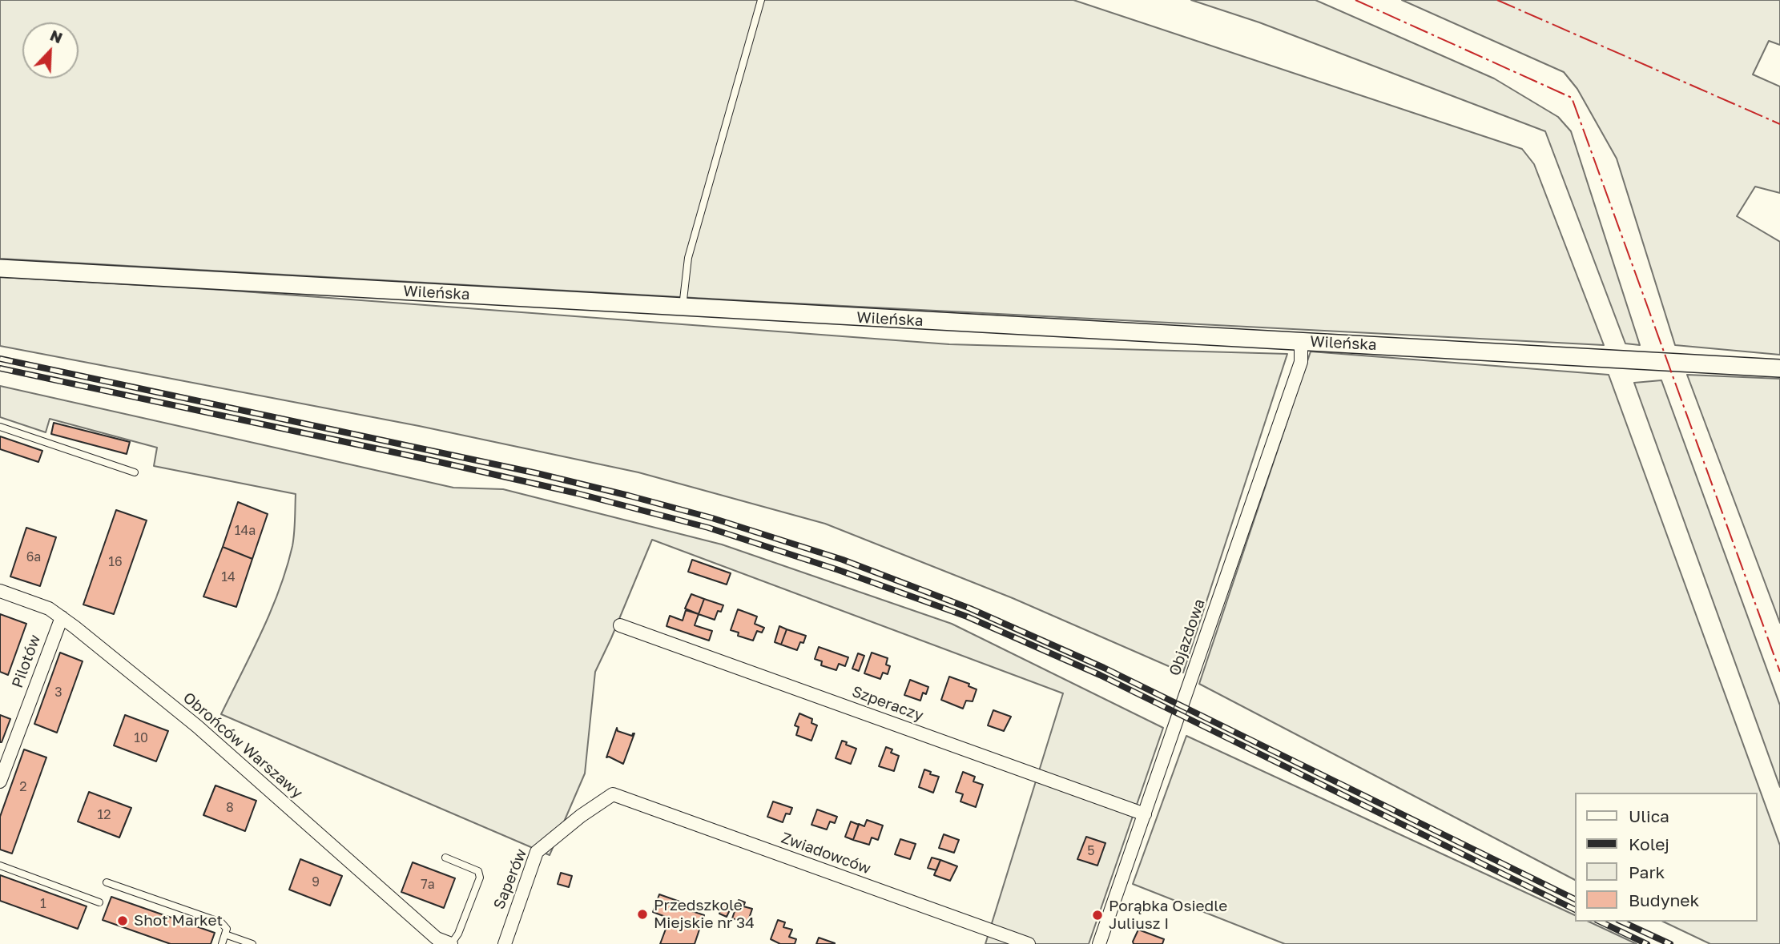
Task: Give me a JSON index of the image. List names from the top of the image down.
{
  "streets": {
    "street": [
      "Wileńska",
      "Objazdowa",
      "Pilotów",
      "Szperaczy",
      "Obrońców Warszawy",
      "Zwiadowców",
      "Saperów"
    ]
  },
  "crossings": [
    ["Wileńska", "Objazdowa"],
    ["Objazdowa", "Szperaczy"],
    ["Pilotów", "Obrońców Warszawy"],
    ["Zwiadowców", "Saperów"]
  ],
  "places": ["Przedszkole Miejskie nr 34", "Porąbka Osiedle Juliusz I", "Shot Market"],
  "house_numbers": [
    "14a",
    "6a",
    "16",
    "14",
    "3",
    "10",
    "2",
    "8",
    "12",
    "5",
    "9",
    "7a",
    "1"
  ],
  "legend": [
    "Ulica",
    "Kolej",
    "Park",
    "Budynek"
  ],
  "north": "top right"
}
